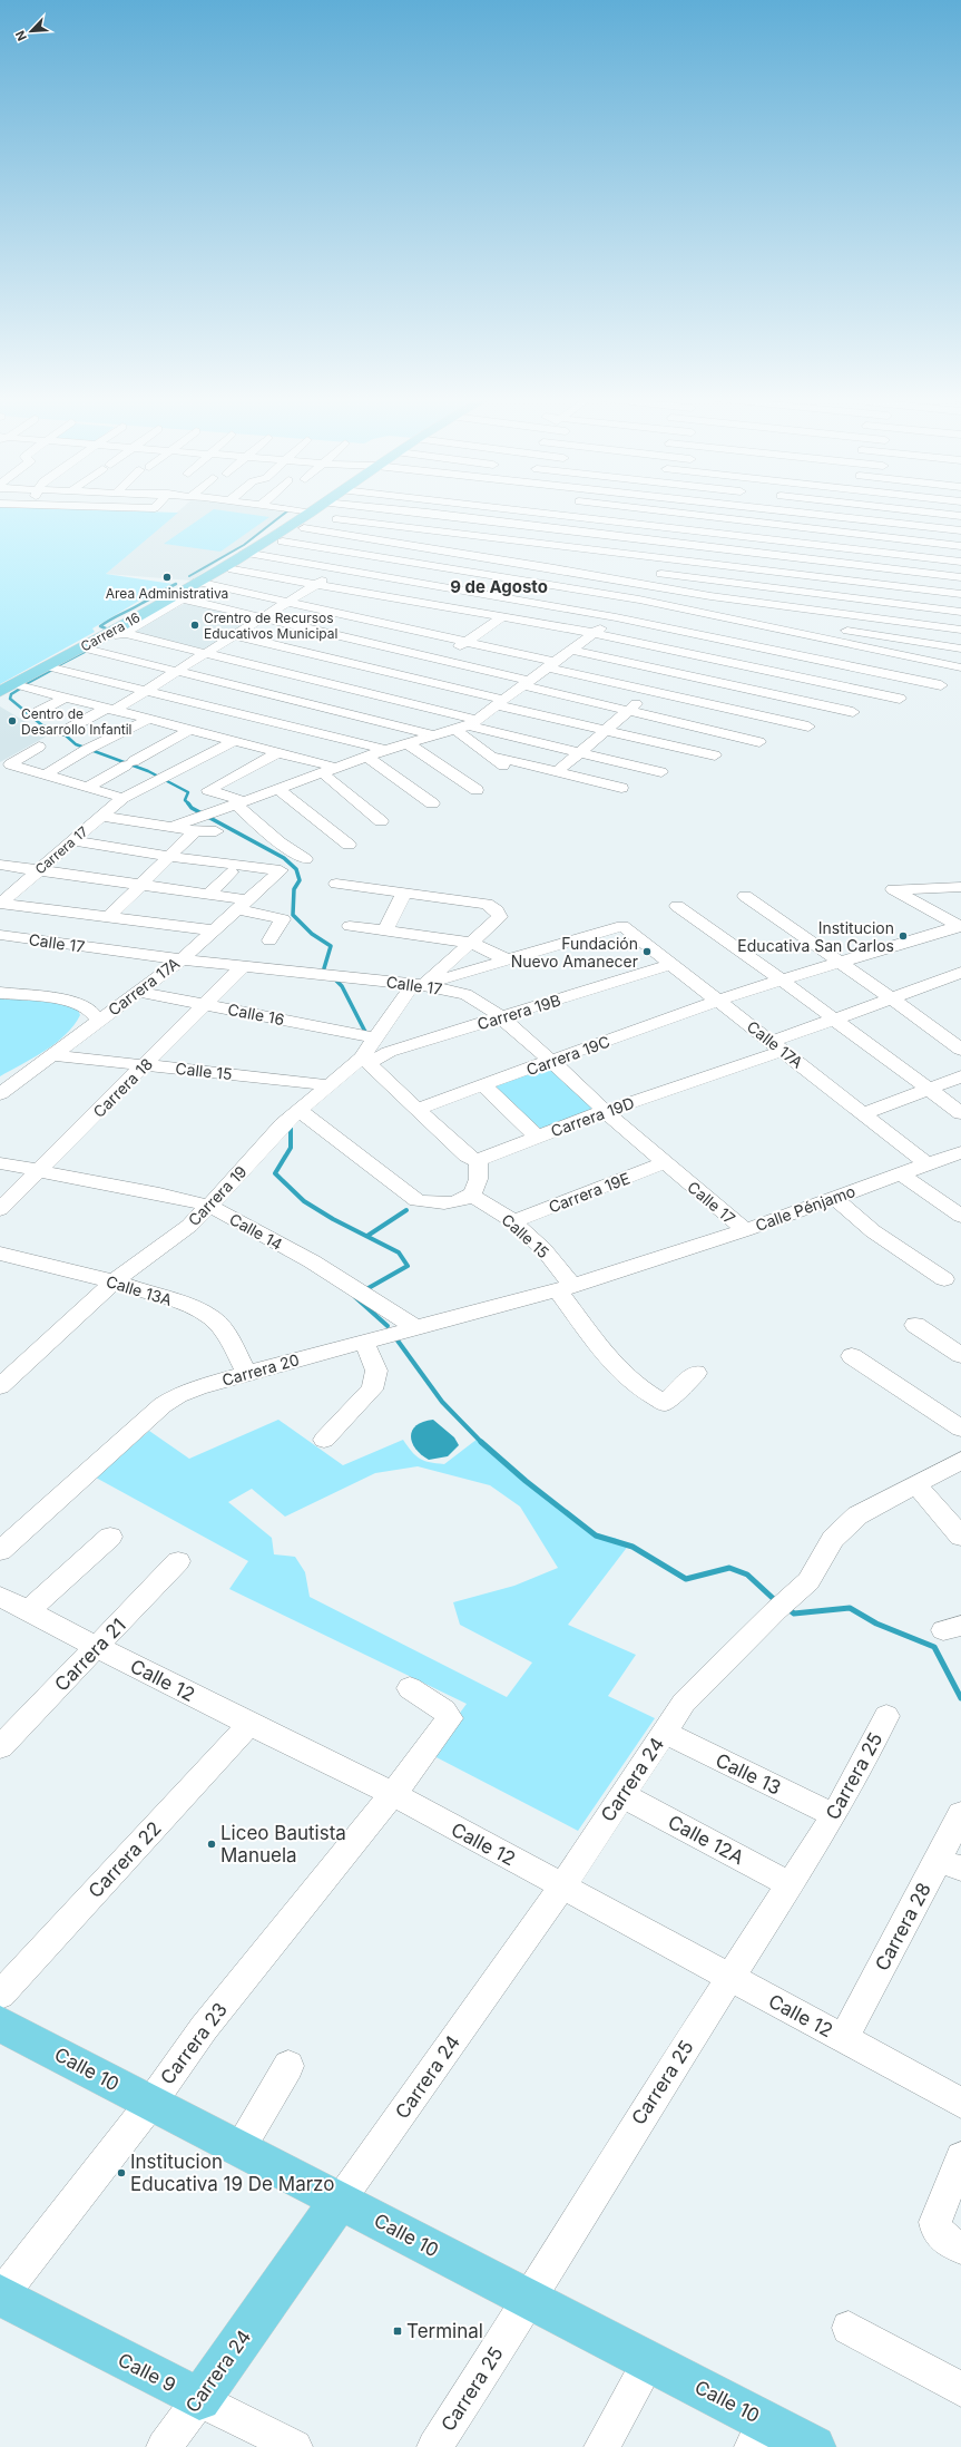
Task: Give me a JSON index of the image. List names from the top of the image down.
{
  "streets": {
    "main road": [
      "Carrera 16",
      "Carrera 24",
      "Calle 10",
      "Calle 9"
    ],
    "street": [
      "Carrera 17",
      "Calle 17",
      "Carrera 17A",
      "Carrera 19B",
      "Calle 16",
      "Calle 17A",
      "Carrera 19C",
      "Calle 15",
      "Carrera 18",
      "Carrera 19D",
      "Carrera 19E",
      "Carrera 19",
      "Calle Pénjamo",
      "Calle 14",
      "Calle 13A",
      "Carrera 20",
      "Carrera 21",
      "Calle 12",
      "Calle 13",
      "Carrera 25",
      "Calle 12A",
      "Carrera 22",
      "Carrera 28",
      "Carrera 23"
    ]
  },
  "crossings": [
    ["Calle 17", "Carrera 17A"],
    ["Calle 17", "Carrera 19B"],
    ["Calle 17", "Carrera 19C"],
    ["Calle 17", "Carrera 18"],
    ["Calle 17", "Carrera 19D"],
    ["Calle 17", "Carrera 19E"],
    ["Calle 17", "Carrera 19"],
    ["Calle 17", "Calle Pénjamo"],
    ["Carrera 17A", "Calle 16"],
    ["Carrera 17A", "Calle 15"],
    ["Carrera 19B", "Calle 17A"],
    ["Carrera 19B", "Carrera 19"],
    ["Calle 16", "Carrera 18"],
    ["Calle 16", "Carrera 19"],
    ["Calle 17A", "Carrera 19C"],
    ["Calle 17A", "Carrera 19D"],
    ["Calle 17A", "Calle Pénjamo"],
    ["Calle 15", "Carrera 18"],
    ["Calle 15", "Carrera 19E"],
    ["Calle 15", "Carrera 19"],
    ["Calle 15", "Calle Pénjamo"],
    ["Calle 15", "Carrera 20"],
    ["Carrera 18", "Calle 14"],
    ["Carrera 19", "Calle 14"],
    ["Carrera 19", "Calle 13A"],
    ["Calle Pénjamo", "Carrera 20"],
    ["Calle 14", "Carrera 20"],
    ["Calle 13A", "Carrera 20"],
    ["Carrera 21", "Calle 12"],
    ["Calle 12", "Carrera 25"],
    ["Calle 12", "Carrera 24"],
    ["Calle 12", "Carrera 22"],
    ["Calle 12", "Carrera 28"],
    ["Calle 12", "Carrera 23"],
    ["Calle 13", "Carrera 25"],
    ["Calle 13", "Carrera 24"],
    ["Carrera 25", "Calle 12A"],
    ["Carrera 25", "Calle 10"],
    ["Carrera 24", "Calle 12A"],
    ["Carrera 24", "Calle 10"],
    ["Carrera 24", "Calle 9"],
    ["Carrera 23", "Calle 10"],
    ["Carrera 23", "Calle 9"]
  ],
  "districts": ["9 de Agosto"],
  "places": {
    "other": [
      "Area Administrativa",
      "Crentro de Recursos Educativos Municipal",
      "Centro de Desarrollo Infantil",
      "Institucion Educativa San Carlos",
      "Fundación Nuevo Amanecer",
      "Liceo Bautista Manuela",
      "Institucion Educativa 19 De Marzo"
    ],
    "transit": ["Terminal"]
  },
  "north": "bottom left"
}
